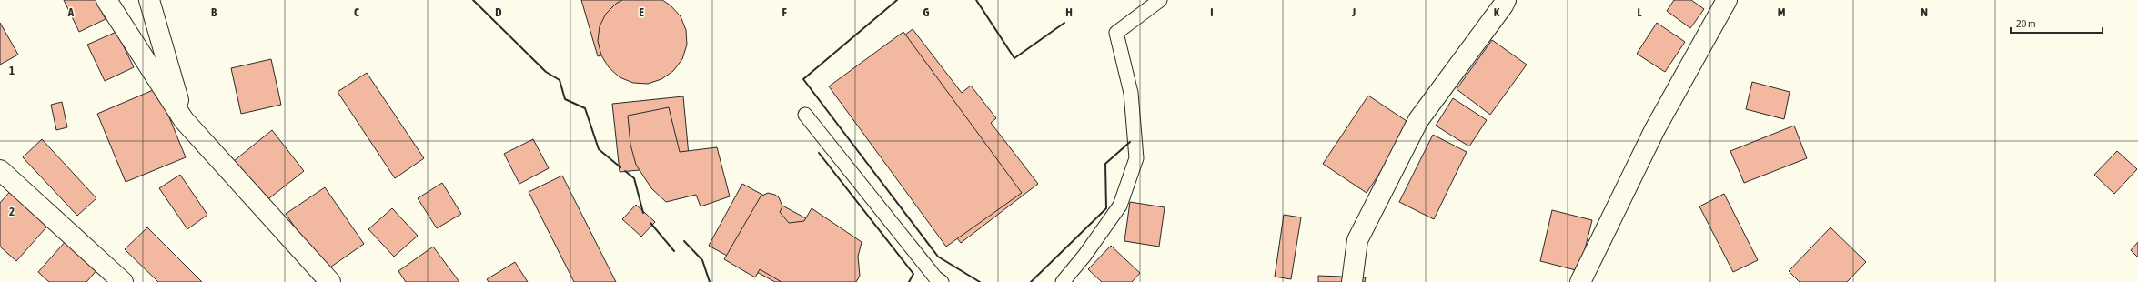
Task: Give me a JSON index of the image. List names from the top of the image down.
{
  "scale_bar": "20 m",
  "grid": {
    "columns": [
      "A",
      "B",
      "C",
      "D",
      "E",
      "F",
      "G",
      "H",
      "I",
      "J",
      "K",
      "L",
      "M",
      "N"
    ],
    "rows": ["1", "2"]
  }
}
